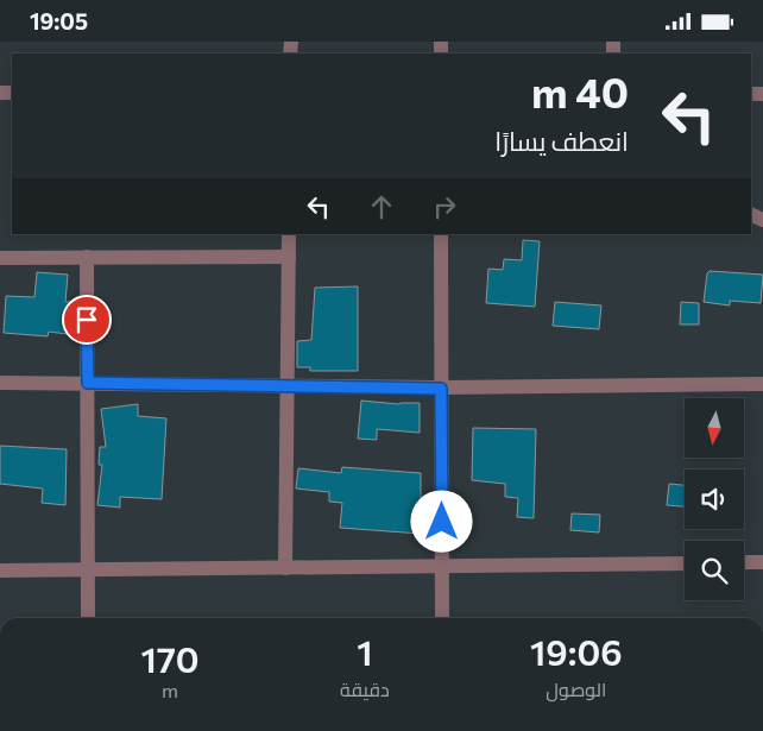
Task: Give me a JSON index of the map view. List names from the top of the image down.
{
  "north": "bottom",
  "page": {
    "status": "19:05",
    "turn": ["40 m", "انعطف يسارًا"],
    "eta": [
      "19:06",
      "الوصول",
      "1",
      "دقيقة",
      "170",
      "m"
    ]
  }
}
